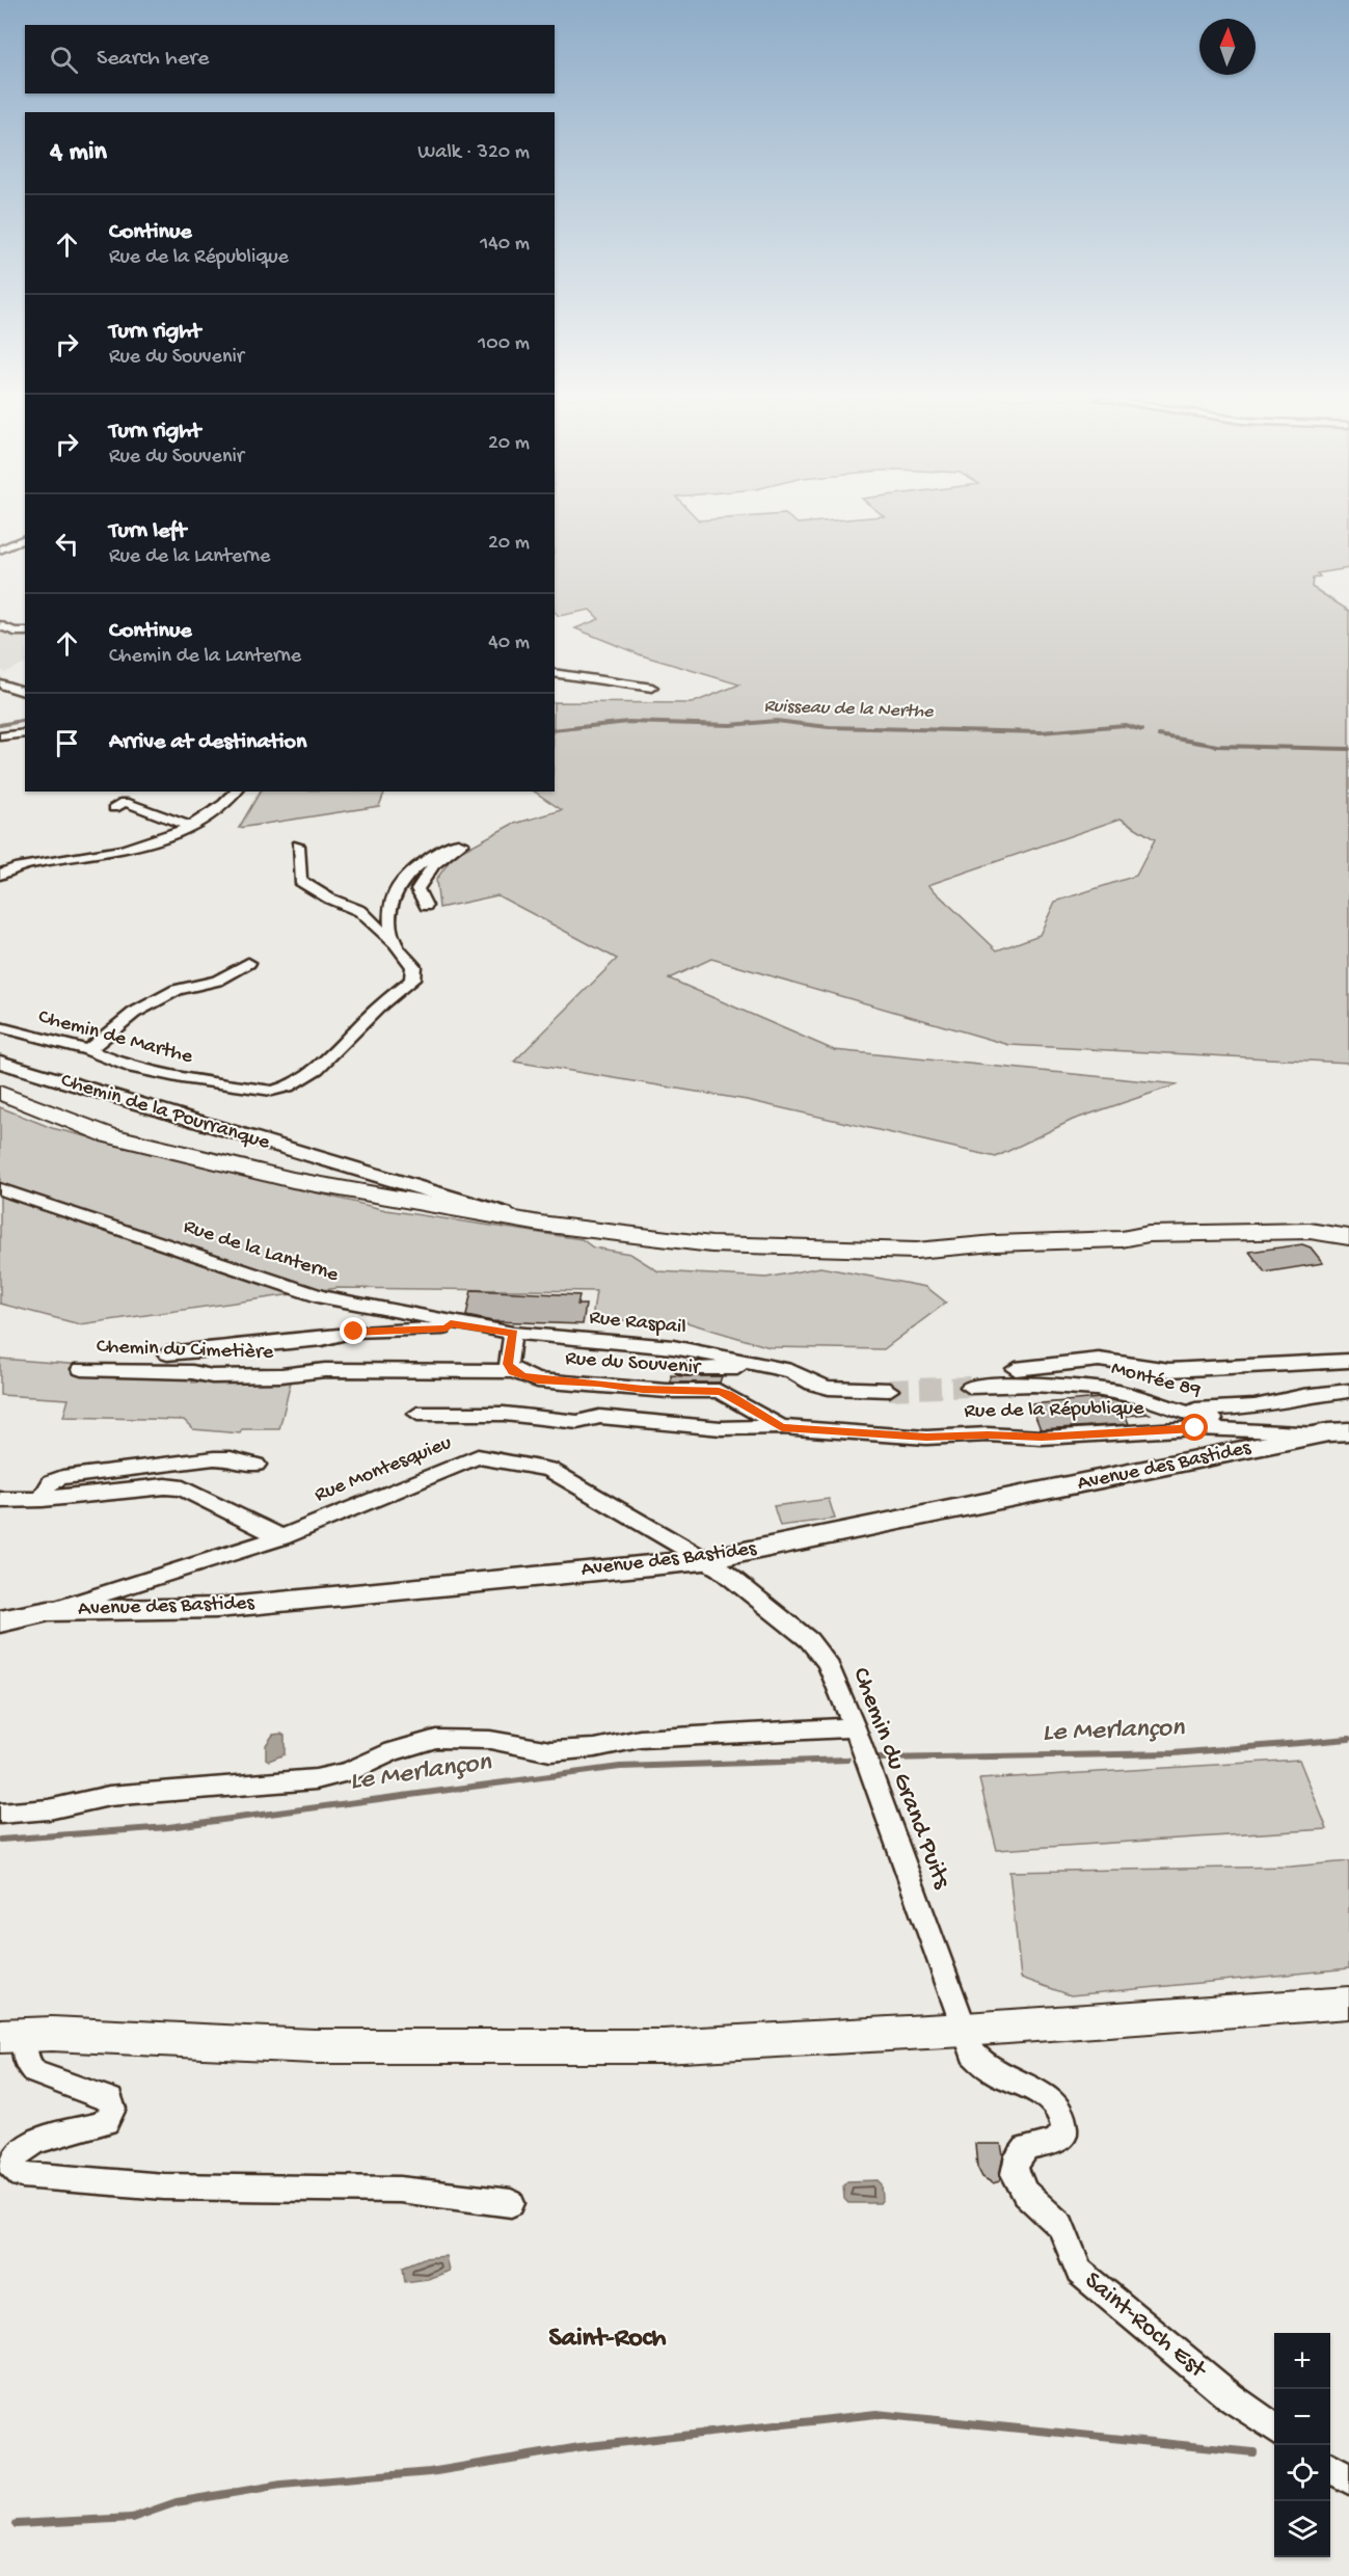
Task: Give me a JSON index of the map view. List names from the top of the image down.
{
  "streets": {
    "street": [
      "Chemin de Marthe",
      "Chemin de la Pourranque",
      "Rue de la Lanterne",
      "Rue Raspail",
      "Chemin du Cimetière",
      "Rue du Souvenir",
      "Montée 89",
      "Rue de la République",
      "Avenue des Bastides",
      "Rue Montesquieu",
      "Chemin du Grand Puits",
      "Saint-Roch Est"
    ]
  },
  "crossings": [
    ["Rue de la Lanterne", "Rue Raspail"],
    ["Chemin du Cimetière", "Rue du Souvenir"],
    ["Rue du Souvenir", "Rue de la République"],
    ["Montée 89", "Rue de la République"],
    ["Montée 89", "Avenue des Bastides"],
    ["Rue de la République", "Avenue des Bastides"],
    ["Avenue des Bastides", "Rue Montesquieu"],
    ["Avenue des Bastides", "Chemin du Grand Puits"],
    ["Rue Montesquieu", "Chemin du Grand Puits"],
    ["Chemin du Grand Puits", "Saint-Roch Est"]
  ],
  "districts": ["Saint-Roch"],
  "water": ["Ruisseau de la Nerthe", "Le Merlançon"],
  "north": "top",
  "page": {
    "search": "Search here",
    "heading": ["4 min", "Walk · 320 m"],
    "list": [
      ["Continue", "Rue de la République", "140 m"],
      ["Turn right", "Rue du Souvenir", "100 m"],
      ["Turn right", "Rue du Souvenir", "20 m"],
      ["Turn left", "Rue de la Lanterne", "20 m"],
      ["Continue", "Chemin de la Lanterne", "40 m"],
      "Arrive at destination"
    ],
    "map_buttons": ["+", "−"]
  }
}
